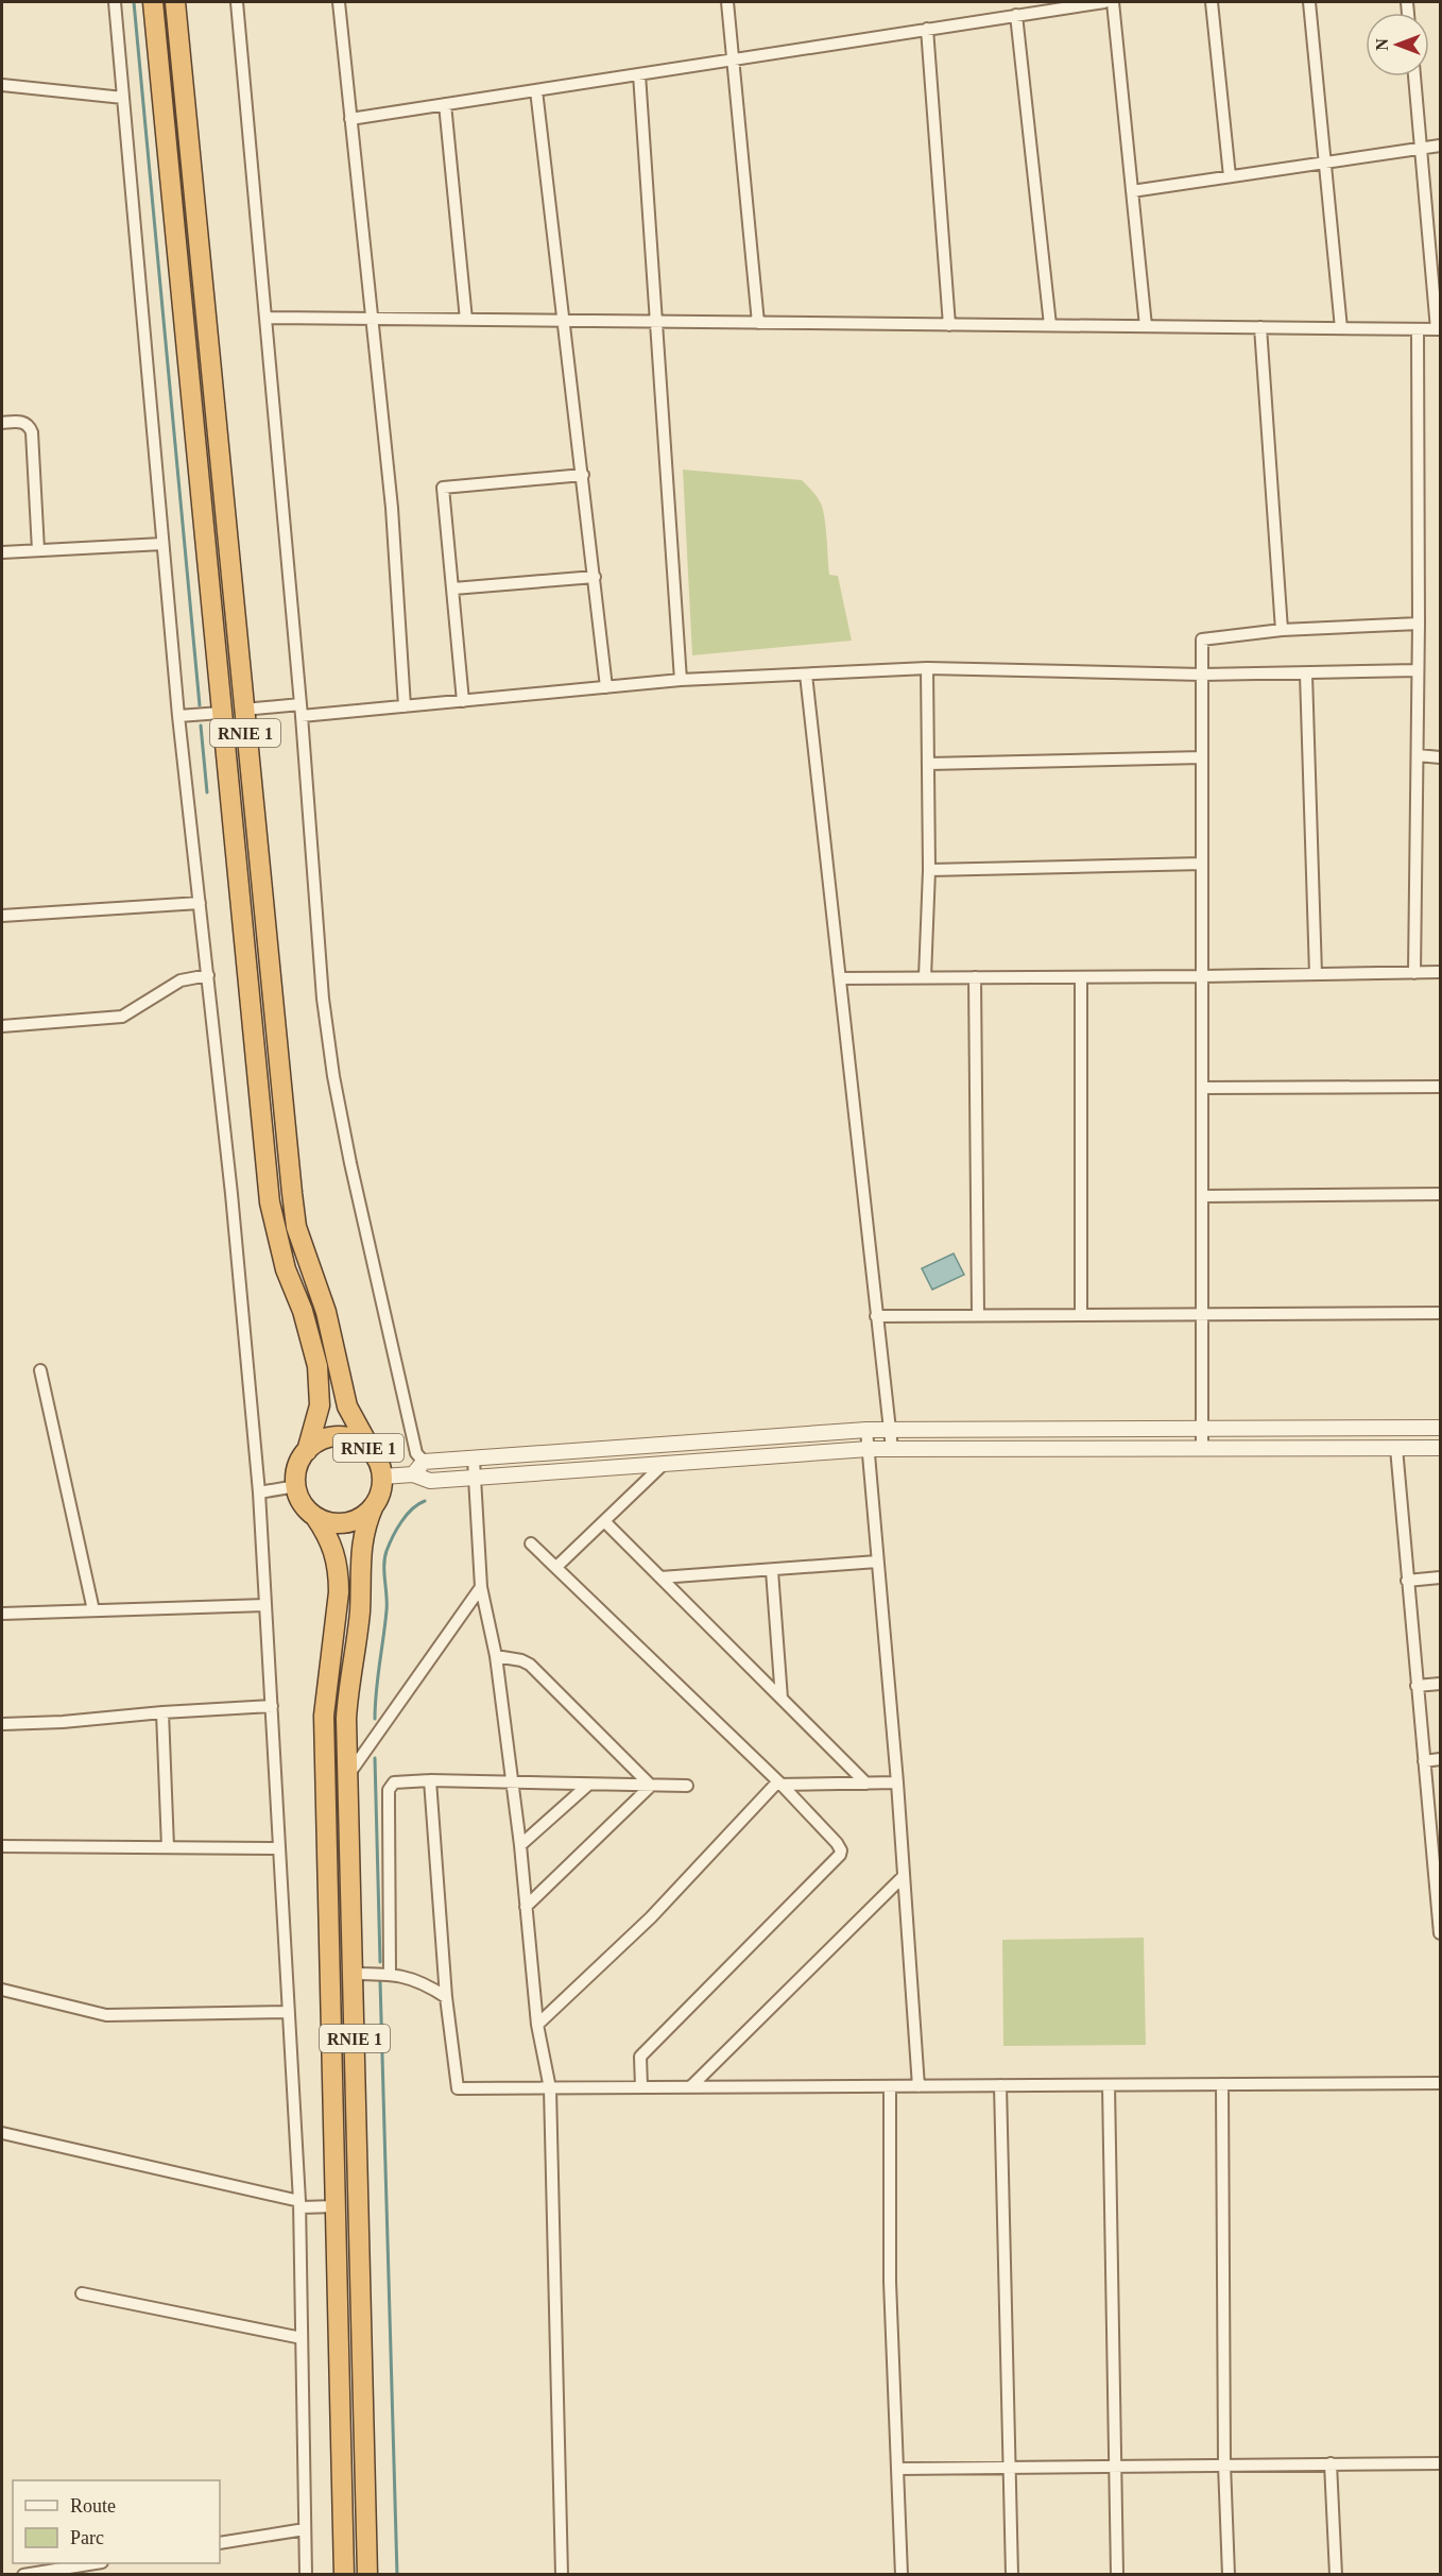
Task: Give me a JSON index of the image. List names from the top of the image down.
{
  "streets": {
    "highway": ["RNIE 1"]
  },
  "legend": ["Route", "Parc"],
  "north": "left"
}
